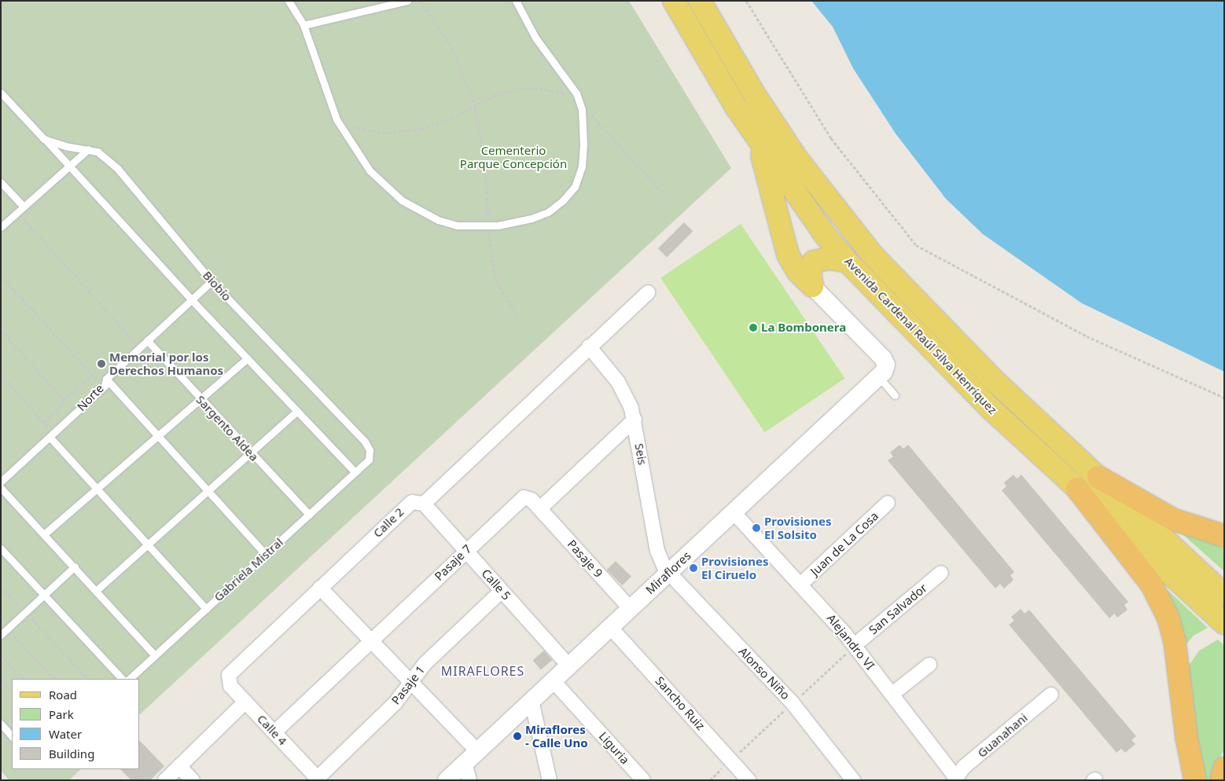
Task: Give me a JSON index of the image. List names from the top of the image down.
{
  "streets": {
    "main road": ["Avenida Cardenal Raúl Silva Henríquez"],
    "street": [
      "Seis",
      "Calle 2",
      "Juan de La Cosa",
      "Pasaje 9",
      "Pasaje 7",
      "Miraflores",
      "Calle 5",
      "San Salvador",
      "Alejandro VI",
      "Alonso Niño",
      "Pasaje 1",
      "Sancho Ruiz",
      "Calle 4",
      "Guanahani",
      "Liguria"
    ],
    "lane": [
      "Biobío",
      "Norte",
      "Sargento Aldea",
      "Gabriela Mistral"
    ]
  },
  "crossings": [
    ["Biobío", "Norte"],
    ["Biobío", "Gabriela Mistral"],
    ["Norte", "Sargento Aldea"],
    ["Sargento Aldea", "Gabriela Mistral"],
    ["Seis", "Miraflores"],
    ["Seis", "Alonso Niño"],
    ["Calle 2", "Calle 5"],
    ["Calle 2", "Calle 4"],
    ["Juan de La Cosa", "Alejandro VI"],
    ["Pasaje 9", "Pasaje 7"],
    ["Pasaje 9", "Miraflores"],
    ["Pasaje 7", "Calle 5"],
    ["Pasaje 7", "Calle 4"],
    ["Miraflores", "Calle 5"],
    ["Miraflores", "Alejandro VI"],
    ["Miraflores", "Alonso Niño"],
    ["Miraflores", "Sancho Ruiz"],
    ["Miraflores", "Liguria"],
    ["Calle 5", "Pasaje 1"],
    ["San Salvador", "Alejandro VI"],
    ["Alejandro VI", "Guanahani"],
    ["Pasaje 1", "Calle 4"]
  ],
  "districts": ["MIRAFLORES"],
  "parks": ["Cementerio Parque Concepción"],
  "places": [
    "La Bombonera",
    "Memorial por los Derechos Humanos",
    "Provisiones El Solsito",
    "Provisiones El Ciruelo",
    "Miraflores - Calle Uno"
  ],
  "legend": [
    "Road",
    "Park",
    "Water",
    "Building"
  ]
}
